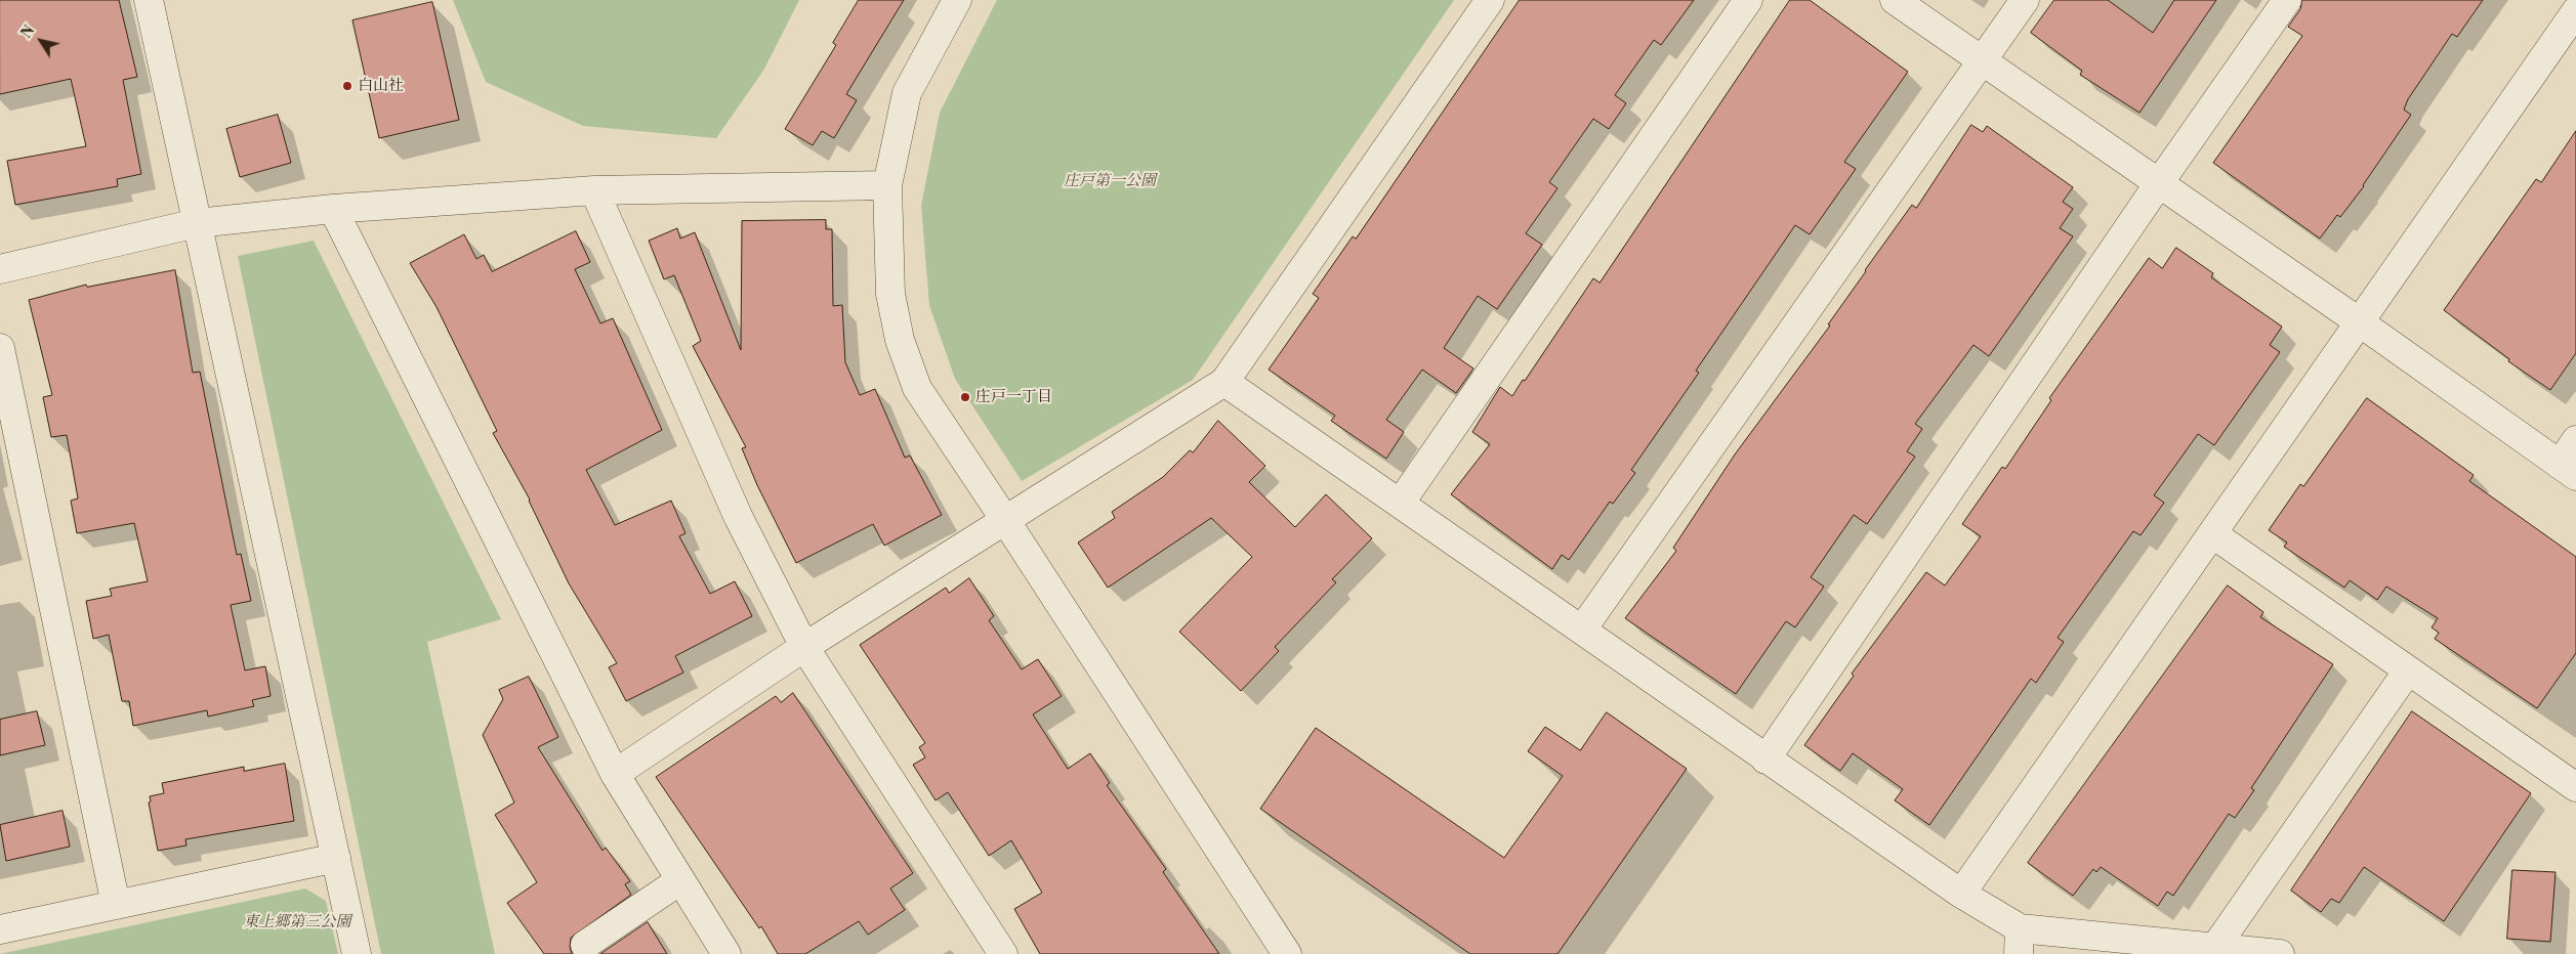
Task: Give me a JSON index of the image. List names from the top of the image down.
{
  "parks": ["庄戸第一公園", "東上郷第三公園"],
  "places": ["白山社", "庄戸一丁目"],
  "north": "top left"
}
